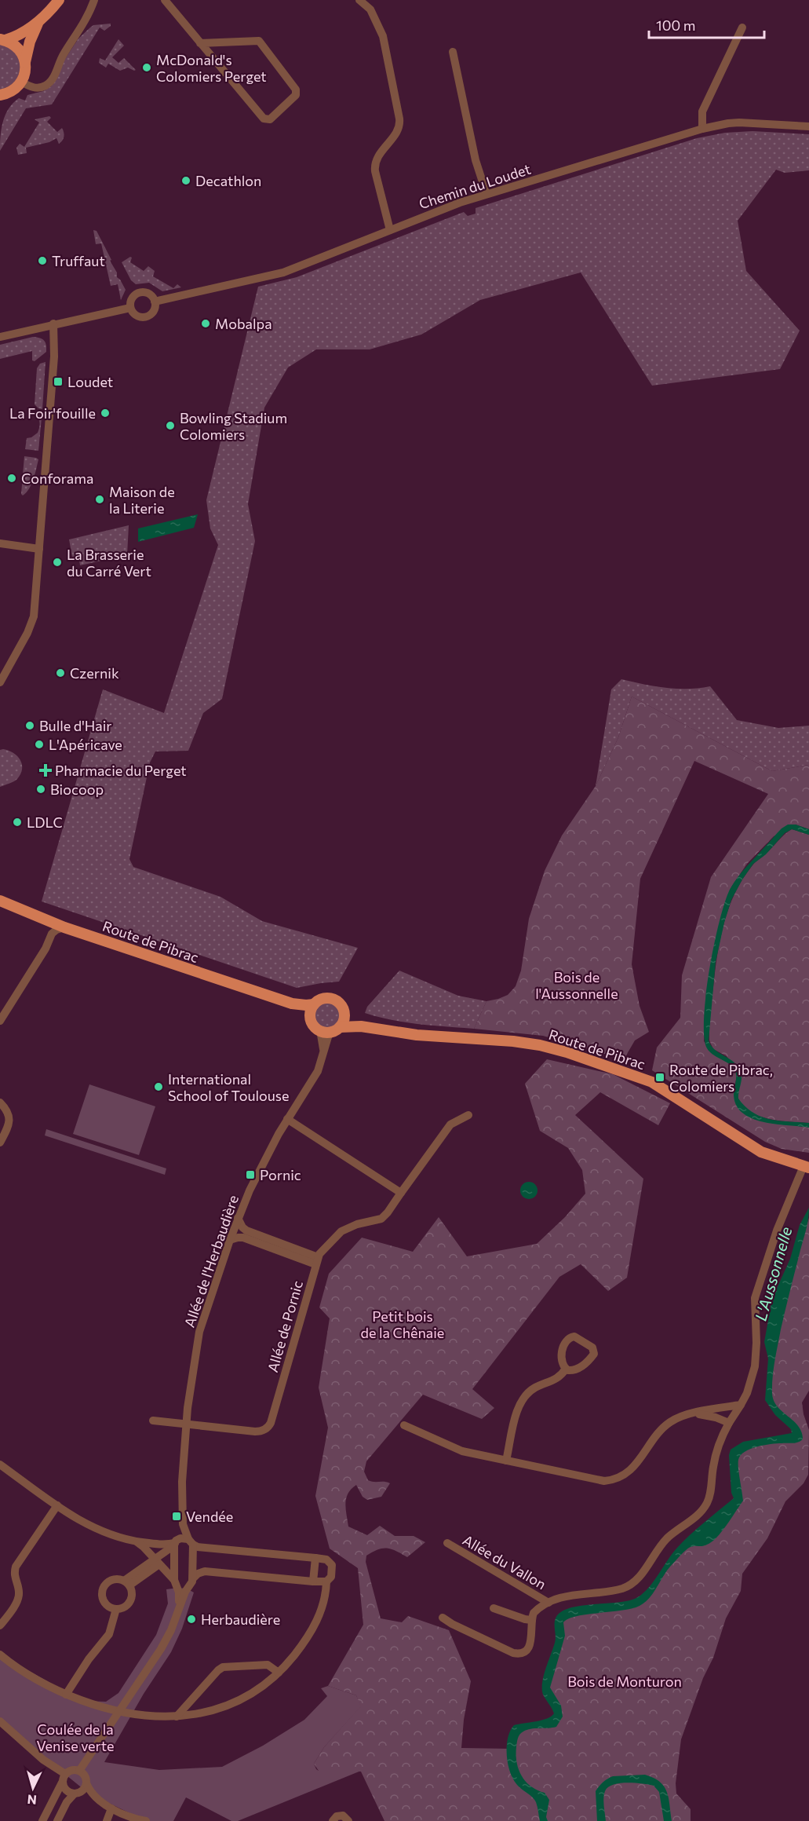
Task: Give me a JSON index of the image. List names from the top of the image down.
{
  "streets": {
    "main road": ["Route de Pibrac"],
    "street": [
      "Chemin du Loudet",
      "Allée de l'Herbaudière",
      "Allée de Pornic",
      "Allée du Vallon"
    ]
  },
  "crossings": [
    ["Route de Pibrac", "Allée de l'Herbaudière"],
    ["Route de Pibrac", "Allée du Vallon"],
    ["Allée de l'Herbaudière", "Allée de Pornic"]
  ],
  "water": ["L'Aussonnelle"],
  "parks": [
    "Bois de l'Aussonnelle",
    "Petit bois de la Chênaie",
    "Bois de Monturon",
    "Coulée de la Venise verte"
  ],
  "places": {
    "other": [
      "McDonald's Colomiers Perget",
      "Decathlon",
      "Truffaut",
      "Mobalpa",
      "La Foir'fouille",
      "Bowling Stadium Colomiers",
      "Conforama",
      "Maison de la Literie",
      "La Brasserie du Carré Vert",
      "Czernik",
      "Bulle d'Hair",
      "L'Apéricave",
      "Biocoop",
      "LDLC",
      "International School of Toulouse",
      "Herbaudière"
    ],
    "transit": [
      "Loudet",
      "Route de Pibrac, Colomiers",
      "Pornic",
      "Vendée"
    ],
    "health": ["Pharmacie du Perget"]
  },
  "scale_bar": "100 m",
  "north": "bottom"
}
